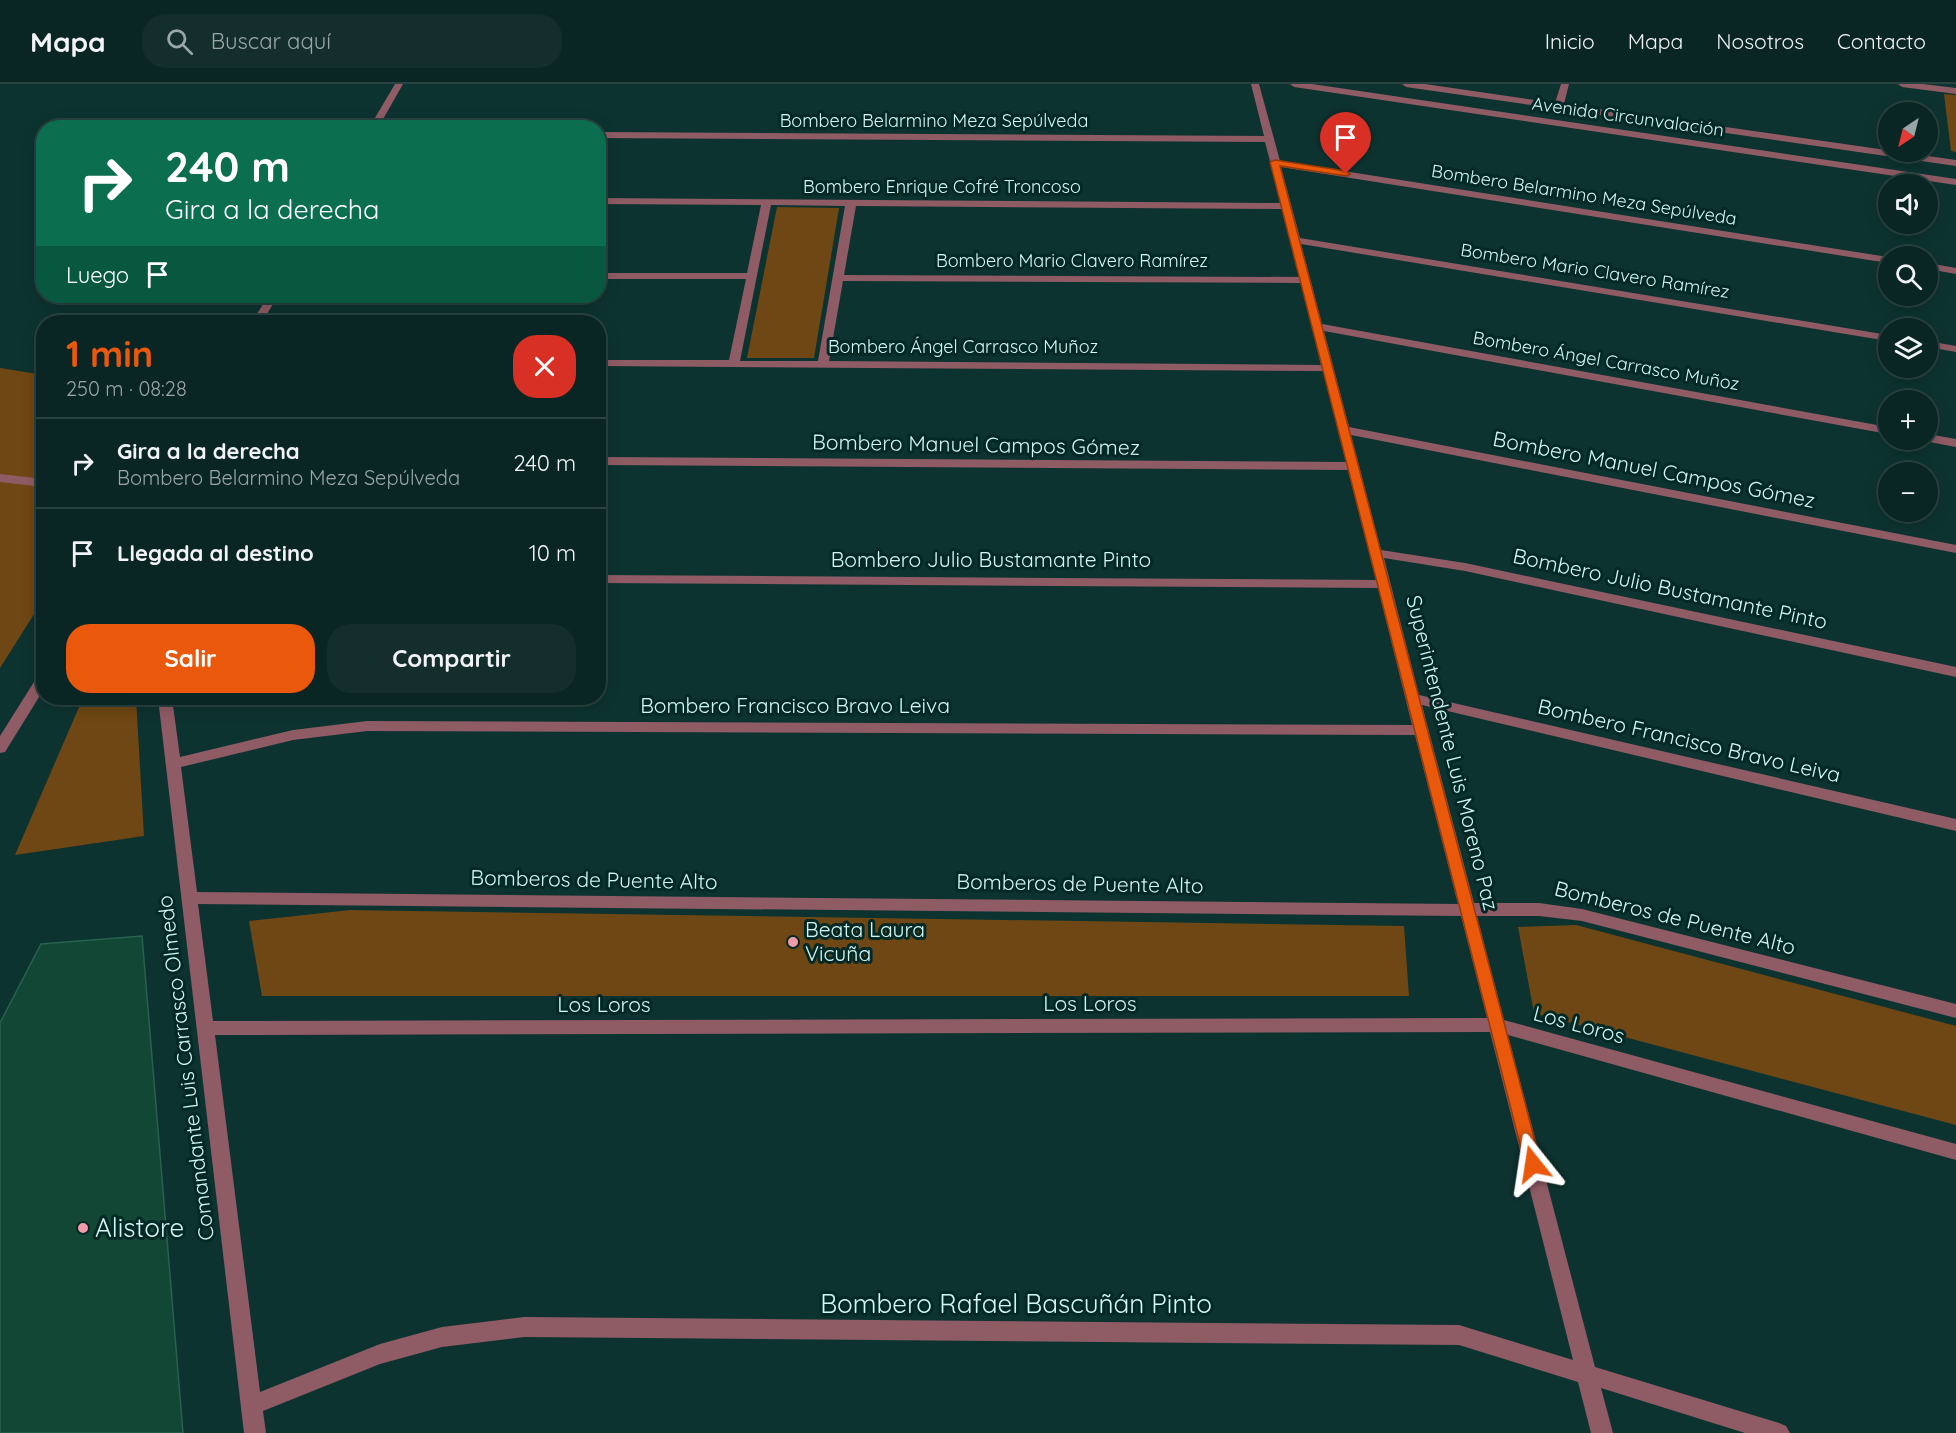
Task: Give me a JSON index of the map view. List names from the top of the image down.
{
  "streets": {
    "street": [
      "Avenida Circunvalación",
      "Bombero Belarmino Meza Sepúlveda",
      "Bombero Enrique Cofré Troncoso",
      "Bombero Mario Clavero Ramírez",
      "Bombero Ángel Carrasco Muñoz",
      "Bombero Manuel Campos Gómez",
      "Bombero Julio Bustamante Pinto",
      "Bombero Francisco Bravo Leiva",
      "Superintendente Luis Moreno Paz",
      "Bomberos de Puente Alto",
      "Los Loros",
      "Comandante Luis Carrasco Olmedo",
      "Bombero Rafael Bascuñán Pinto"
    ]
  },
  "crossings": [
    ["Bombero Belarmino Meza Sepúlveda", "Superintendente Luis Moreno Paz"],
    ["Bombero Enrique Cofré Troncoso", "Superintendente Luis Moreno Paz"],
    ["Bombero Mario Clavero Ramírez", "Superintendente Luis Moreno Paz"],
    ["Bombero Ángel Carrasco Muñoz", "Superintendente Luis Moreno Paz"],
    ["Bombero Manuel Campos Gómez", "Superintendente Luis Moreno Paz"],
    ["Bombero Julio Bustamante Pinto", "Superintendente Luis Moreno Paz"],
    ["Bombero Francisco Bravo Leiva", "Superintendente Luis Moreno Paz"],
    ["Bombero Francisco Bravo Leiva", "Comandante Luis Carrasco Olmedo"],
    ["Superintendente Luis Moreno Paz", "Bomberos de Puente Alto"],
    ["Superintendente Luis Moreno Paz", "Los Loros"],
    ["Superintendente Luis Moreno Paz", "Bombero Rafael Bascuñán Pinto"],
    ["Bomberos de Puente Alto", "Comandante Luis Carrasco Olmedo"],
    ["Los Loros", "Comandante Luis Carrasco Olmedo"],
    ["Comandante Luis Carrasco Olmedo", "Bombero Rafael Bascuñán Pinto"]
  ],
  "places": ["Beata Laura Vicuña", "Alistore"],
  "north": "bottom left",
  "page": {
    "header": "Mapa",
    "search": "Buscar aquí",
    "nav": [
      "Inicio",
      "Mapa",
      "Nosotros",
      "Contacto"
    ],
    "map_buttons": ["+", "−"],
    "turn": ["240 m", "Gira a la derecha"],
    "then": "Luego",
    "heading": ["1 min", "250 m · 08:28"],
    "list": [
      {
        "name": "Gira a la derecha",
        "note": "Bombero Belarmino Meza Sepúlveda",
        "value": "240 m"
      },
      {
        "name": "Llegada al destino",
        "value": "10 m"
      }
    ],
    "buttons": ["Salir", "Compartir"]
  }
}
